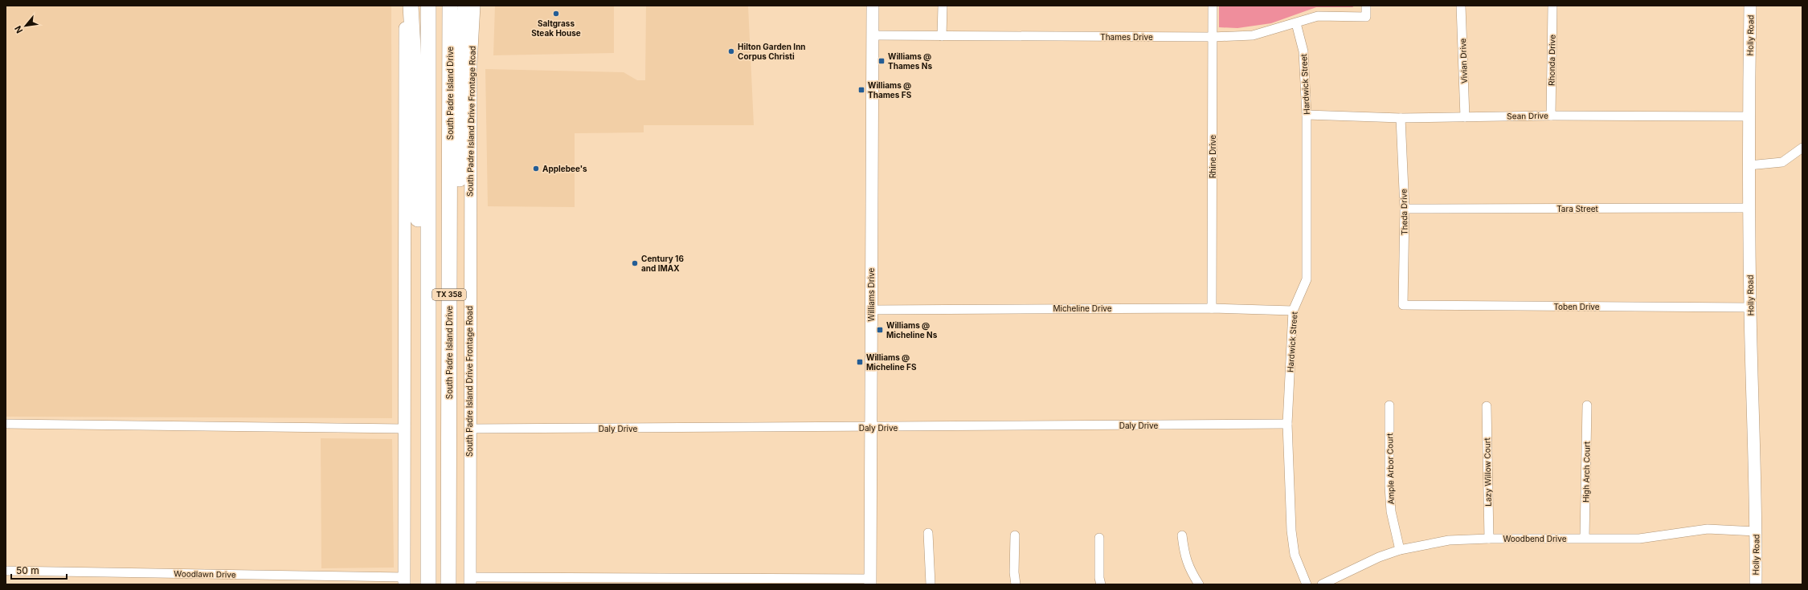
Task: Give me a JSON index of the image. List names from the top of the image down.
{
  "streets": {
    "highway": ["South Padre Island Drive", "TX 358"],
    "main road": ["Holly Road", "South Padre Island Drive Frontage Road", "Williams Drive"],
    "street": [
      "Thames Drive",
      "Rhonda Drive",
      "Vivian Drive",
      "Hardwick Street",
      "Sean Drive",
      "Rhine Drive",
      "Tara Street",
      "Theda Drive",
      "Toben Drive",
      "Micheline Drive",
      "Daly Drive",
      "Ample Arbor Court",
      "Lazy Willow Court",
      "High Arch Court",
      "Woodbend Drive",
      "Woodlawn Drive"
    ]
  },
  "crossings": [
    ["Holly Road", "Sean Drive"],
    ["Holly Road", "Tara Street"],
    ["Holly Road", "Toben Drive"],
    ["Holly Road", "Woodbend Drive"],
    ["Thames Drive", "Hardwick Street"],
    ["Thames Drive", "Rhine Drive"],
    ["Thames Drive", "Williams Drive"],
    ["Rhonda Drive", "Sean Drive"],
    ["Vivian Drive", "Sean Drive"],
    ["Hardwick Street", "Sean Drive"],
    ["Hardwick Street", "Micheline Drive"],
    ["Hardwick Street", "Daly Drive"],
    ["Sean Drive", "Theda Drive"],
    ["South Padre Island Drive Frontage Road", "Daly Drive"],
    ["Rhine Drive", "Micheline Drive"],
    ["Tara Street", "Theda Drive"],
    ["Theda Drive", "Toben Drive"],
    ["Williams Drive", "Micheline Drive"],
    ["Williams Drive", "Daly Drive"],
    ["Ample Arbor Court", "Woodbend Drive"],
    ["Lazy Willow Court", "Woodbend Drive"],
    ["High Arch Court", "Woodbend Drive"]
  ],
  "places": {
    "other": [
      "Saltgrass Steak House",
      "Hilton Garden Inn Corpus Christi",
      "Applebee's",
      "Century 16 and IMAX"
    ],
    "transit": [
      "Williams @ Thames Ns",
      "Williams @ Thames FS",
      "Williams @ Micheline Ns",
      "Williams @ Micheline FS"
    ]
  },
  "scale_bar": "50 m",
  "north": "bottom left"
}
